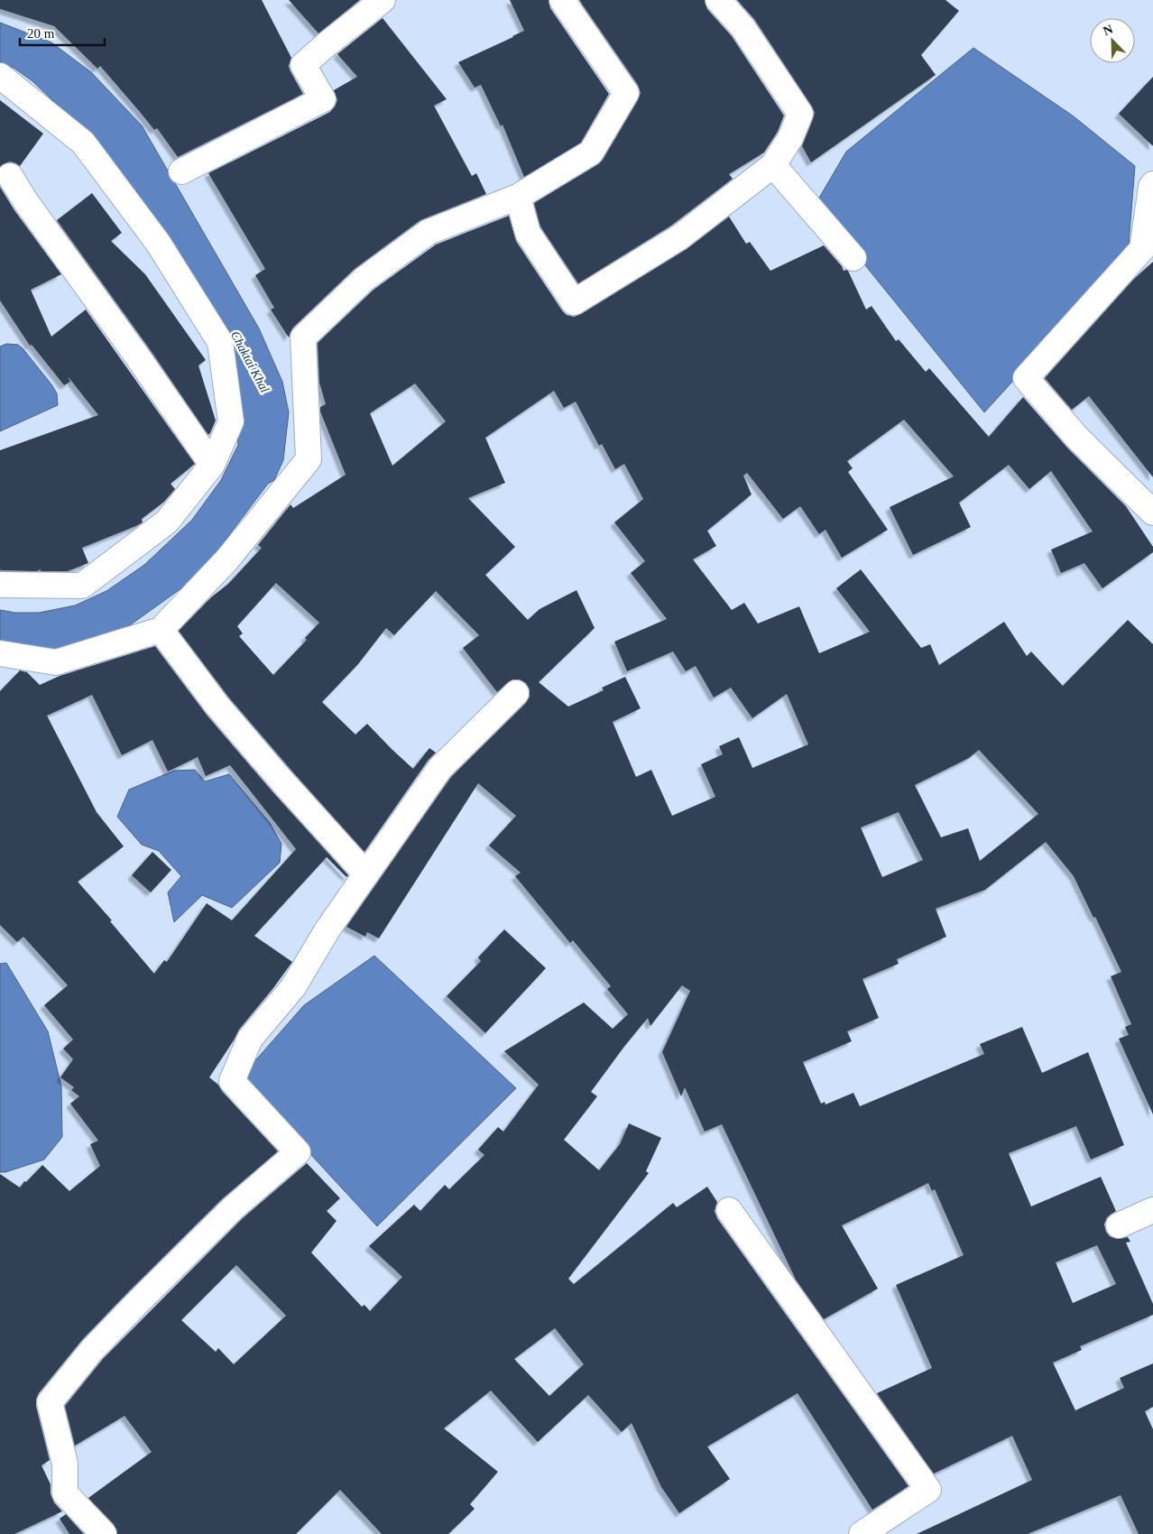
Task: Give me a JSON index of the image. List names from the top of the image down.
{
  "water": ["Chaktai Khal"],
  "scale_bar": "20 m",
  "north": "top left"
}
